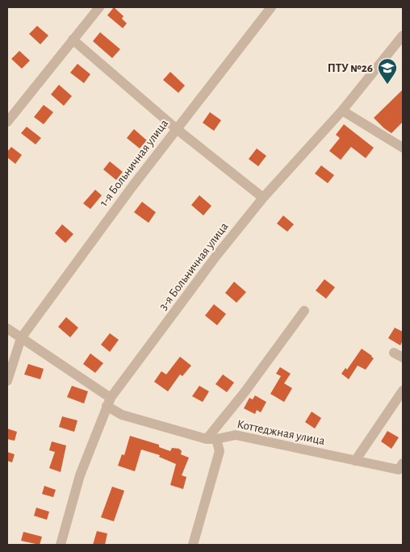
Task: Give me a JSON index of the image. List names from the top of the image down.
{
  "streets": {
    "street": ["1-я Больничная улица", "3-я Больничная улица", "Коттеджная улица"]
  },
  "crossings": [
    ["1-я Больничная улица", "Коттеджная улица"],
    ["3-я Больничная улица", "Коттеджная улица"]
  ],
  "places": {
    "school or university": ["ПТУ №26"]
  }
}
